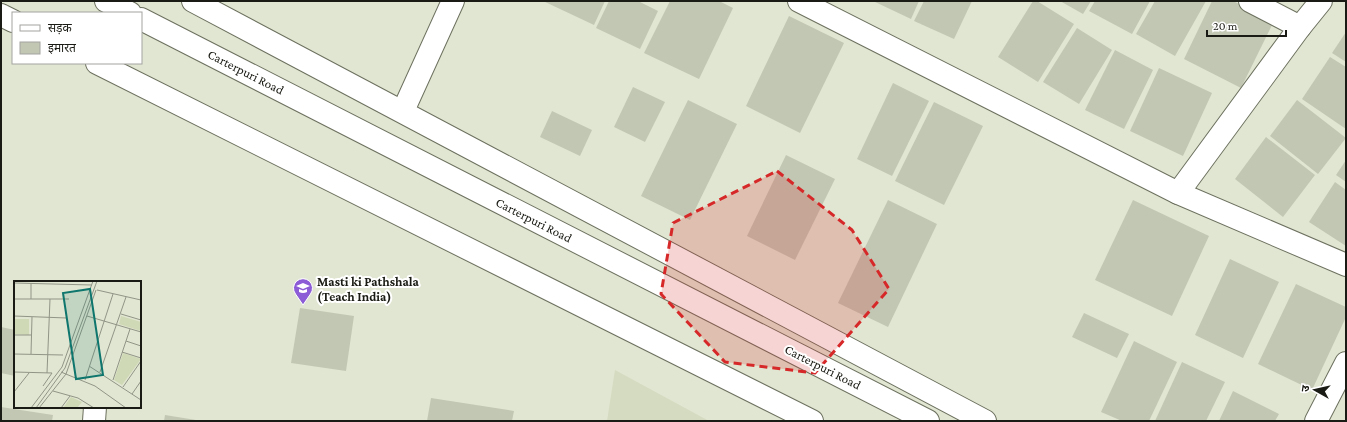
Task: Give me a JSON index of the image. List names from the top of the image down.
{
  "streets": {
    "street": ["Carterpuri Road"]
  },
  "places": {
    "school or university": ["Masti ki Pathshala (Teach India)"]
  },
  "legend": ["सड़क", "इमारत"],
  "scale_bar": "20 m",
  "north": "left"
}
